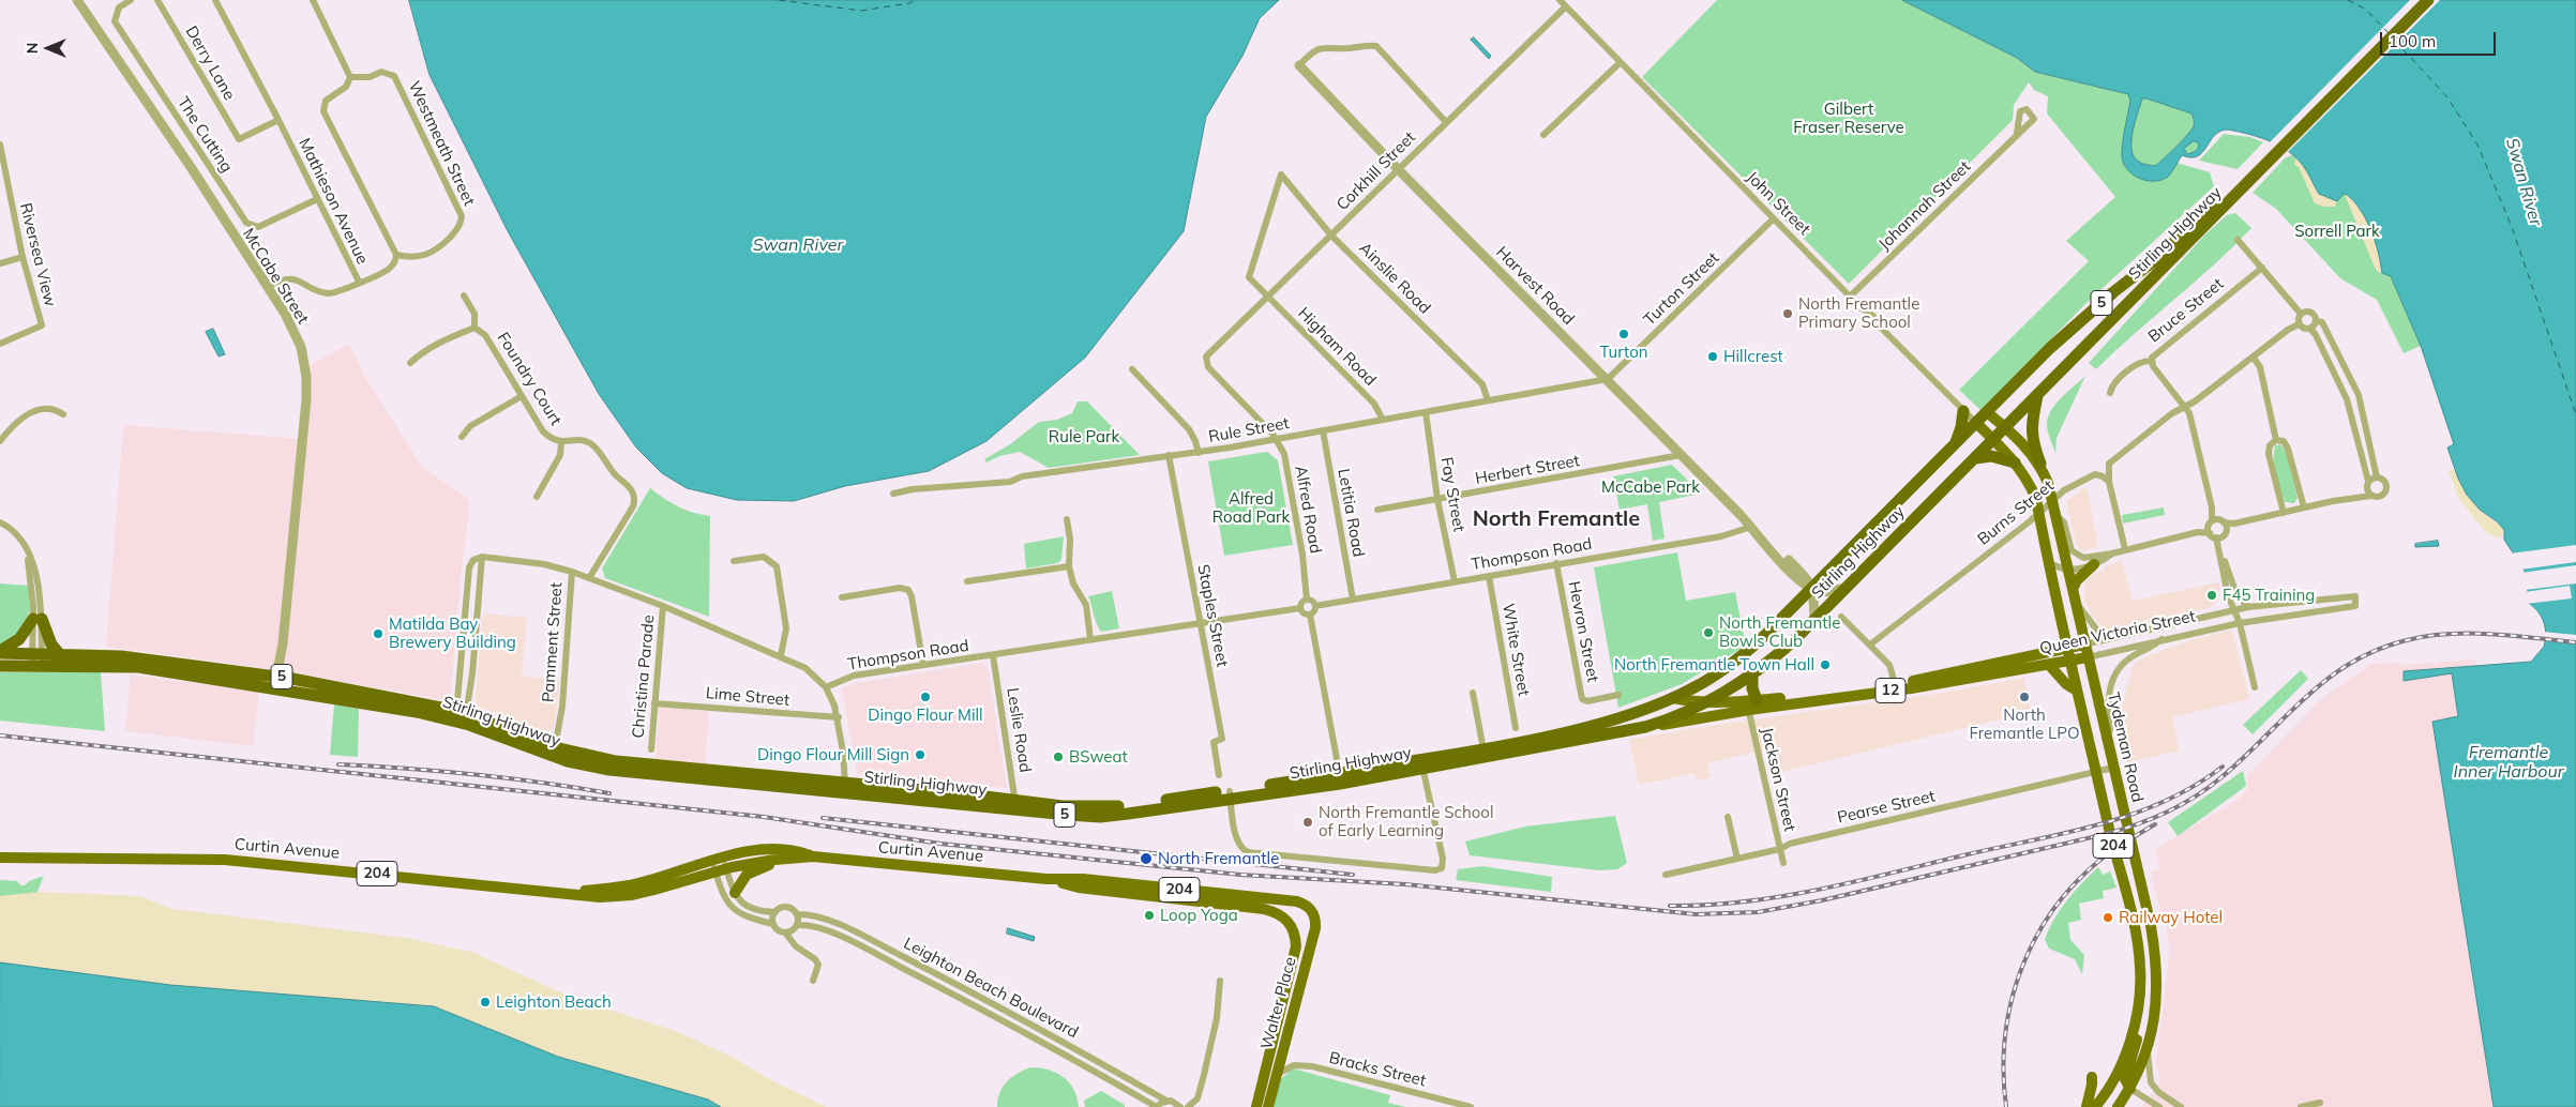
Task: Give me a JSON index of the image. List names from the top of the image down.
{
  "streets": {
    "highway": ["Stirling Highway", "5"],
    "main road": [
      "Queen Victoria Street",
      "12",
      "Tydeman Road",
      "204",
      "Curtin Avenue",
      "Walter Place"
    ],
    "street": [
      "Derry Lane",
      "The Cutting",
      "Westmeath Street",
      "Corkhill Street",
      "Mathieson Avenue",
      "John Street",
      "Johannah Street",
      "Riversea View",
      "McCabe Street",
      "Ainslie Road",
      "Harvest Road",
      "Turton Street",
      "Bruce Street",
      "Higham Road",
      "Foundry Court",
      "Rule Street",
      "Herbert Street",
      "Fay Street",
      "Alfred Road",
      "Letitia Road",
      "Burns Street",
      "Thompson Road",
      "Staples Street",
      "Hevron Street",
      "Pamment Street",
      "White Street",
      "Christina Parade",
      "Lime Street",
      "Leslie Road",
      "Jackson Street",
      "Pearse Street",
      "Leighton Beach Boulevard",
      "Bracks Street"
    ]
  },
  "crossings": [
    ["Derry Lane", "Mathieson Avenue"],
    ["The Cutting", "Mathieson Avenue"],
    ["Westmeath Street", "Mathieson Avenue"],
    ["Corkhill Street", "John Street"],
    ["Corkhill Street", "Ainslie Road"],
    ["Corkhill Street", "Harvest Road"],
    ["Corkhill Street", "Higham Road"],
    ["Corkhill Street", "Alfred Road"],
    ["John Street", "Johannah Street"],
    ["John Street", "Stirling Highway"],
    ["John Street", "Turton Street"],
    ["John Street", "Tydeman Road"],
    ["Stirling Highway", "McCabe Street"],
    ["Stirling Highway", "Harvest Road"],
    ["Stirling Highway", "Queen Victoria Street"],
    ["Stirling Highway", "Pamment Street"],
    ["Stirling Highway", "12"],
    ["Stirling Highway", "Leslie Road"],
    ["Stirling Highway", "Tydeman Road"],
    ["Ainslie Road", "Higham Road"],
    ["Ainslie Road", "Rule Street"],
    ["Harvest Road", "Turton Street"],
    ["Harvest Road", "Rule Street"],
    ["Harvest Road", "Herbert Street"],
    ["Harvest Road", "Thompson Road"],
    ["Turton Street", "Rule Street"],
    ["Higham Road", "Rule Street"],
    ["Rule Street", "Fay Street"],
    ["Rule Street", "Alfred Road"],
    ["Rule Street", "Letitia Road"],
    ["Rule Street", "Staples Street"],
    ["Herbert Street", "Fay Street"],
    ["Fay Street", "Thompson Road"],
    ["Alfred Road", "Thompson Road"],
    ["Letitia Road", "Thompson Road"],
    ["Burns Street", "Tydeman Road"],
    ["Thompson Road", "Staples Street"],
    ["Thompson Road", "Hevron Street"],
    ["Thompson Road", "White Street"],
    ["Thompson Road", "Leslie Road"],
    ["Queen Victoria Street", "12"],
    ["Queen Victoria Street", "Tydeman Road"],
    ["Queen Victoria Street", "Jackson Street"],
    ["Christina Parade", "Lime Street"],
    ["Tydeman Road", "Pearse Street"],
    ["Jackson Street", "Pearse Street"],
    ["Curtin Avenue", "Leighton Beach Boulevard"],
    ["Curtin Avenue", "Walter Place"],
    ["Walter Place", "Bracks Street"]
  ],
  "districts": ["North Fremantle"],
  "water": ["Swan River", "Fremantle Inner Harbour"],
  "parks": [
    "Gilbert Fraser Reserve",
    "Sorrell Park",
    "Rule Park",
    "McCabe Park",
    "Alfred Road Park"
  ],
  "places": [
    "North Fremantle Primary School",
    "Turton",
    "Hillcrest",
    "F45 Training",
    "North Fremantle Bowls Club",
    "Matilda Bay Brewery Building",
    "North Fremantle Town Hall",
    "Dingo Flour Mill",
    "North Fremantle LPO",
    "Dingo Flour Mill Sign",
    "BSweat",
    "North Fremantle School of Early Learning",
    "North Fremantle",
    "Loop Yoga",
    "Railway Hotel",
    "Leighton Beach"
  ],
  "scale_bar": "100 m",
  "north": "left"
}
